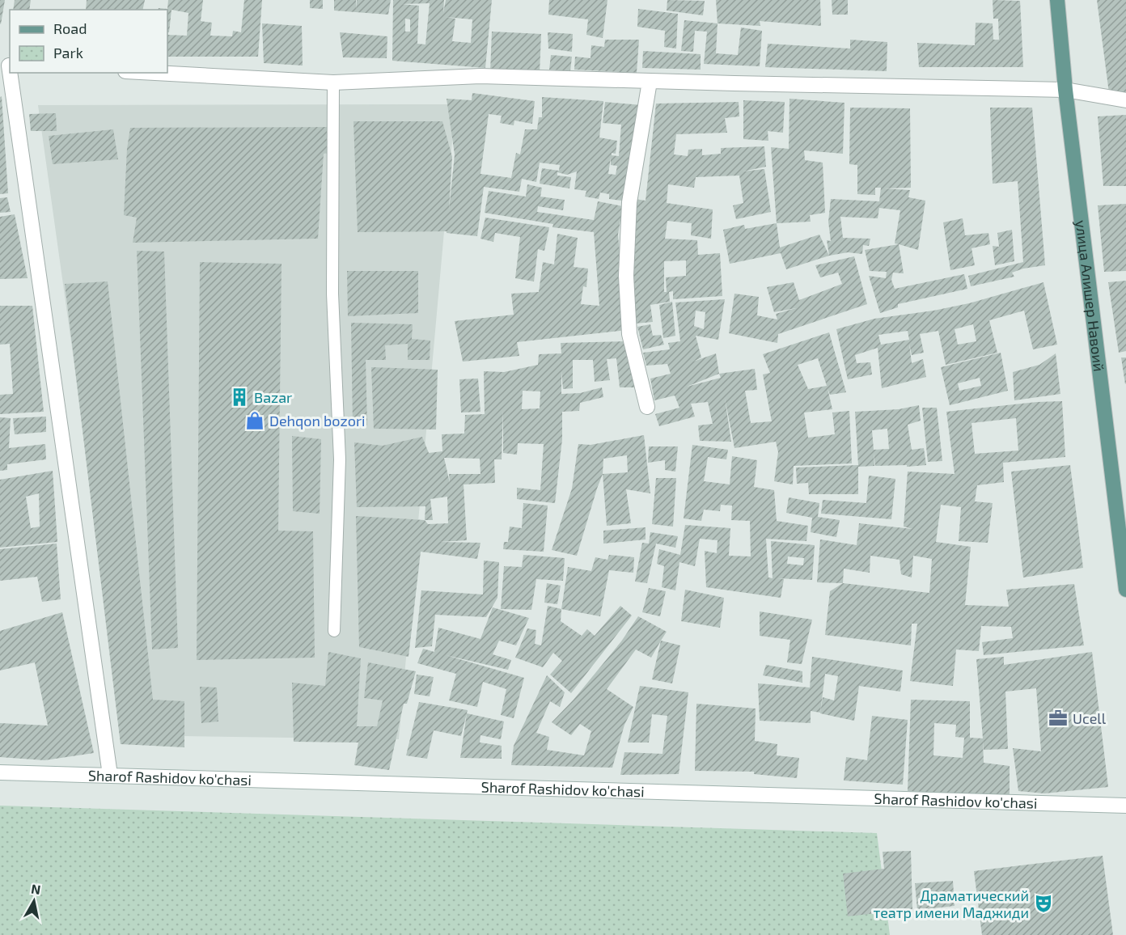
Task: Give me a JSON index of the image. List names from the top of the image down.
{
  "streets": {
    "main road": ["улица Алишер Навоий"],
    "street": ["Sharof Rashidov ko'chasi"]
  },
  "places": {
    "building": ["Bazar"],
    "shop": ["Dehqon bozori"],
    "office": ["Ucell"],
    "theatre": ["Драматический театр имени Маджиди"]
  },
  "legend": ["Road", "Park"],
  "north": "top"
}
